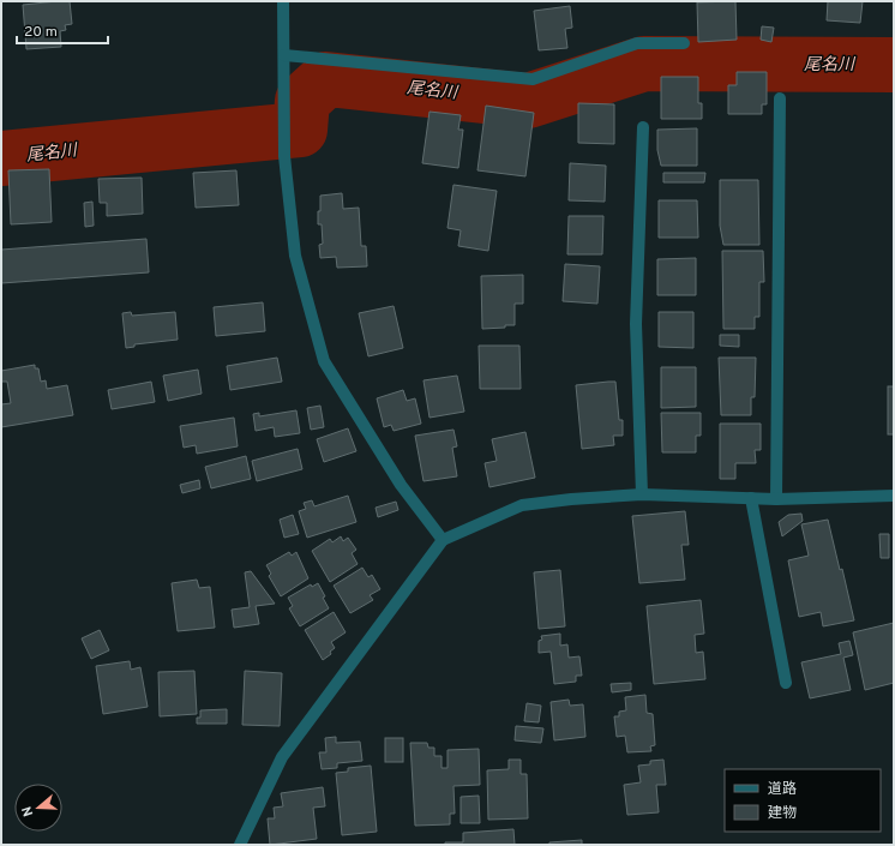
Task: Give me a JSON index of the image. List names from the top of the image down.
{
  "water": ["尾名川"],
  "legend": ["道路", "建物"],
  "scale_bar": "20 m",
  "north": "left"
}
